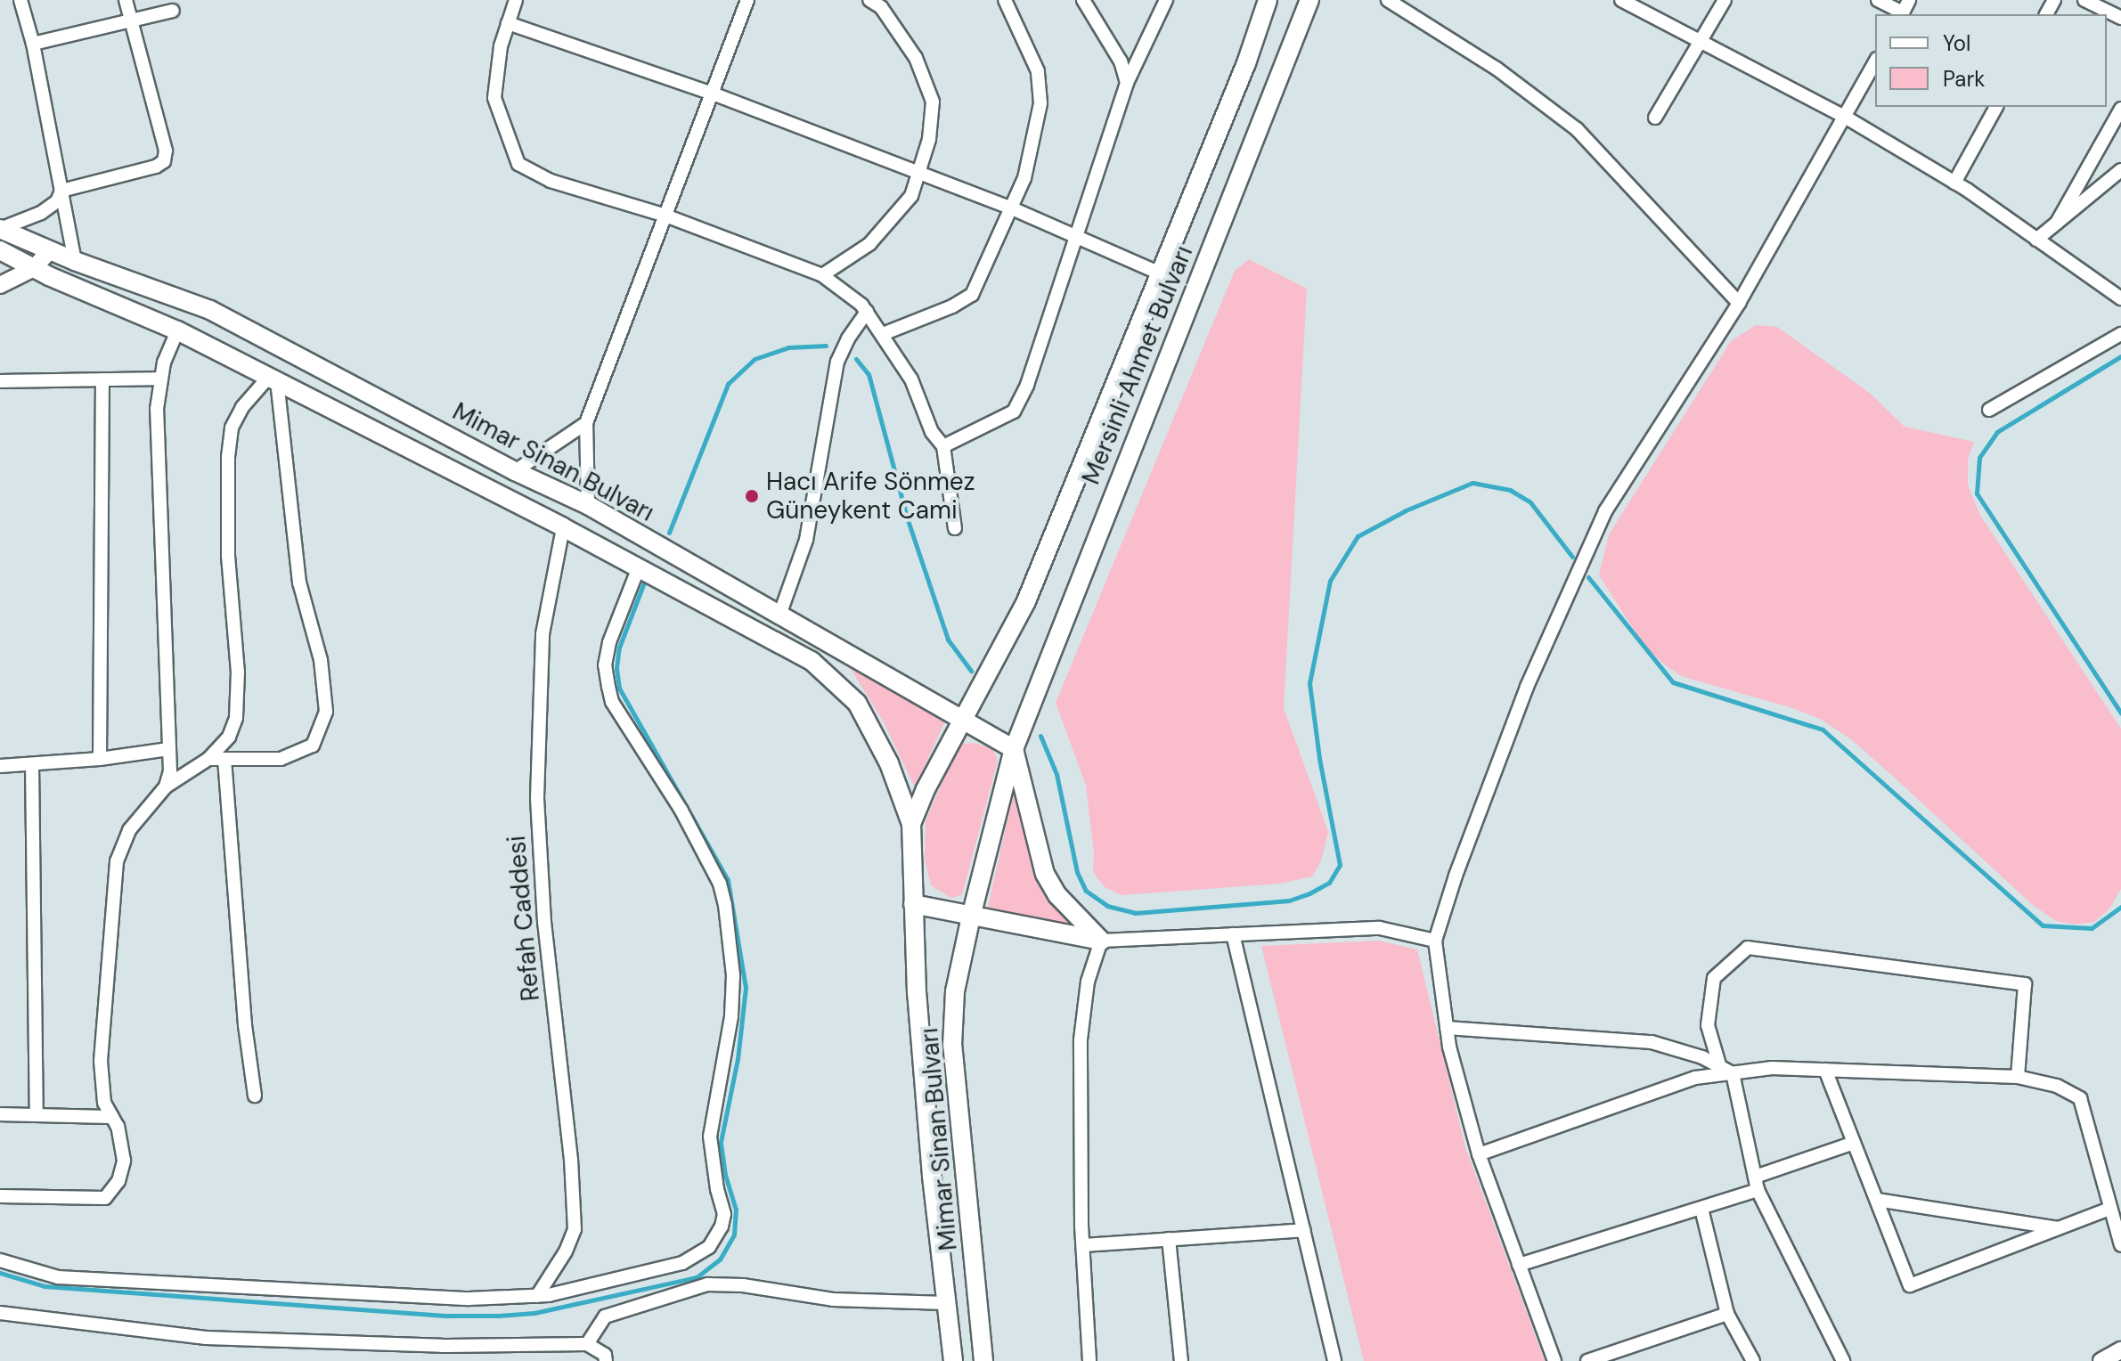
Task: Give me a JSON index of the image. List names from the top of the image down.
{
  "streets": {
    "main road": ["Mersinli Ahmet Bulvarı", "Mimar Sinan Bulvarı"],
    "street": ["Refah Caddesi"]
  },
  "crossings": [
    ["Mersinli Ahmet Bulvarı", "Mimar Sinan Bulvarı"],
    ["Mimar Sinan Bulvarı", "Refah Caddesi"]
  ],
  "places": ["Hacı Arife Sönmez Güneykent Cami"],
  "legend": ["Yol", "Park"]
}
